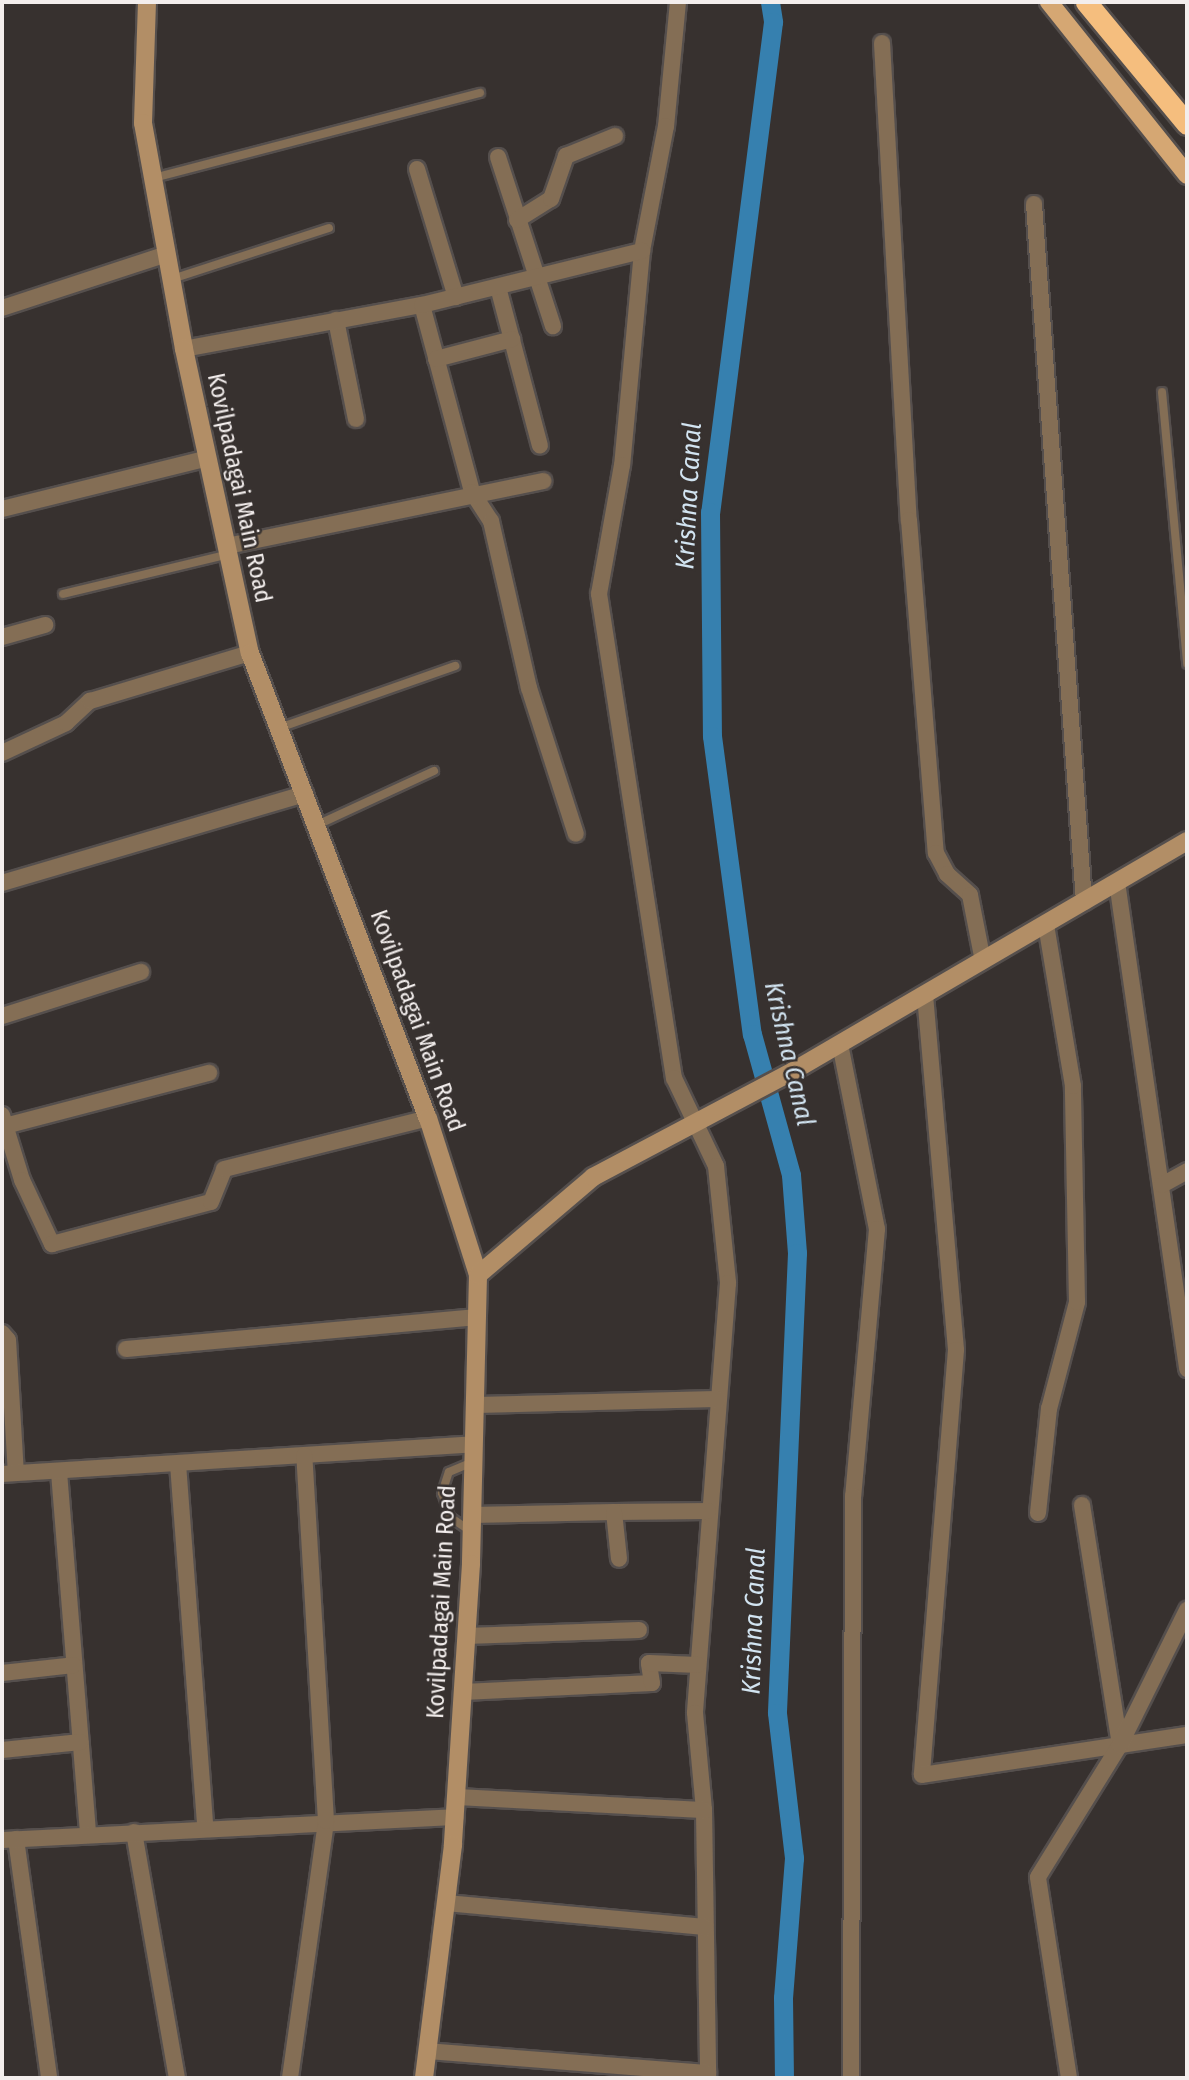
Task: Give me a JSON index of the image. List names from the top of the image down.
{
  "streets": {
    "street": ["Kovilpadagai Main Road"]
  },
  "water": ["Krishna Canal"]
}
